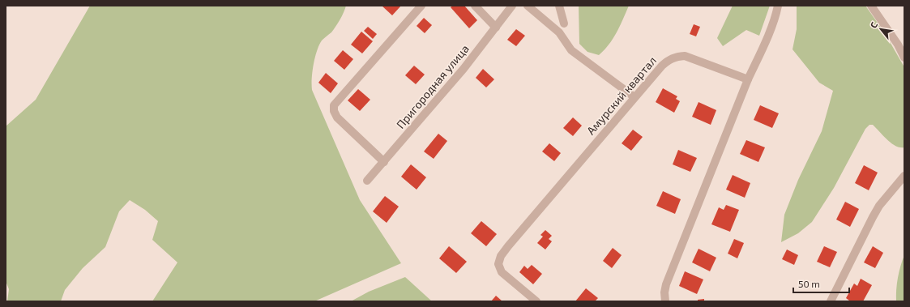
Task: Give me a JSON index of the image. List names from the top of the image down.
{
  "streets": {
    "street": ["Пригородная улица", "Амурский квартал"]
  },
  "scale_bar": "50 m",
  "north": "top left"
}
